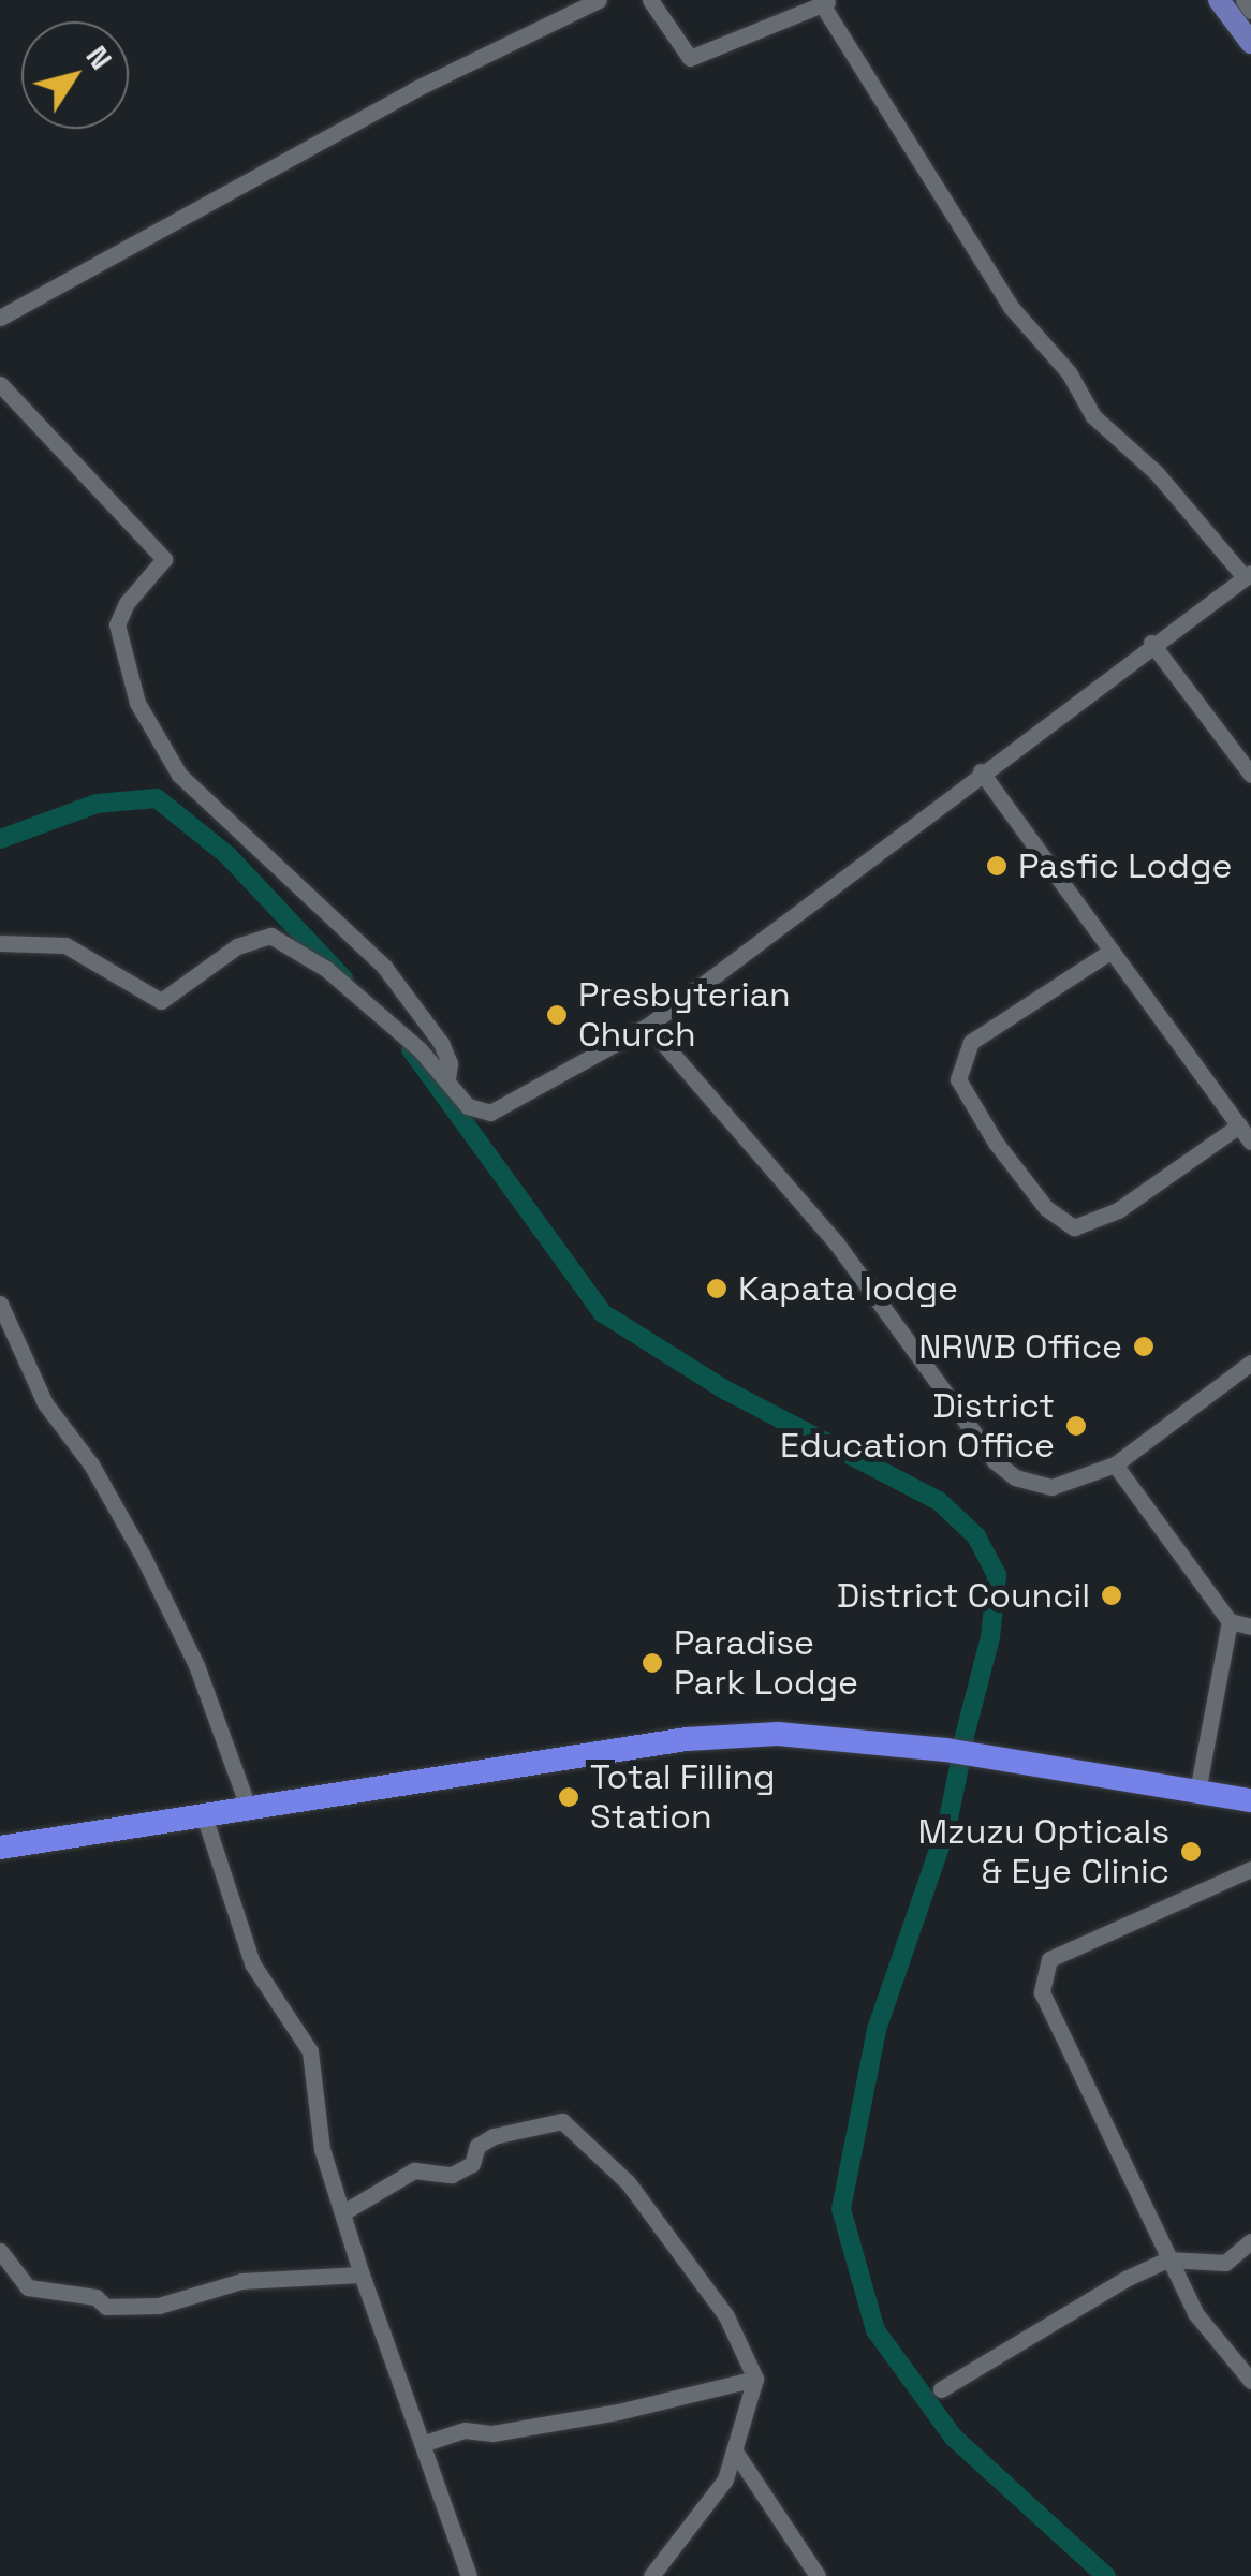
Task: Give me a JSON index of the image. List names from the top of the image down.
{
  "places": [
    "Pasfic Lodge",
    "Presbyterian Church",
    "Kapata lodge",
    "NRWB Office",
    "District Education Office",
    "District Council",
    "Paradise Park Lodge",
    "Total Filling Station",
    "Mzuzu Opticals & Eye Clinic"
  ],
  "north": "top right"
}
